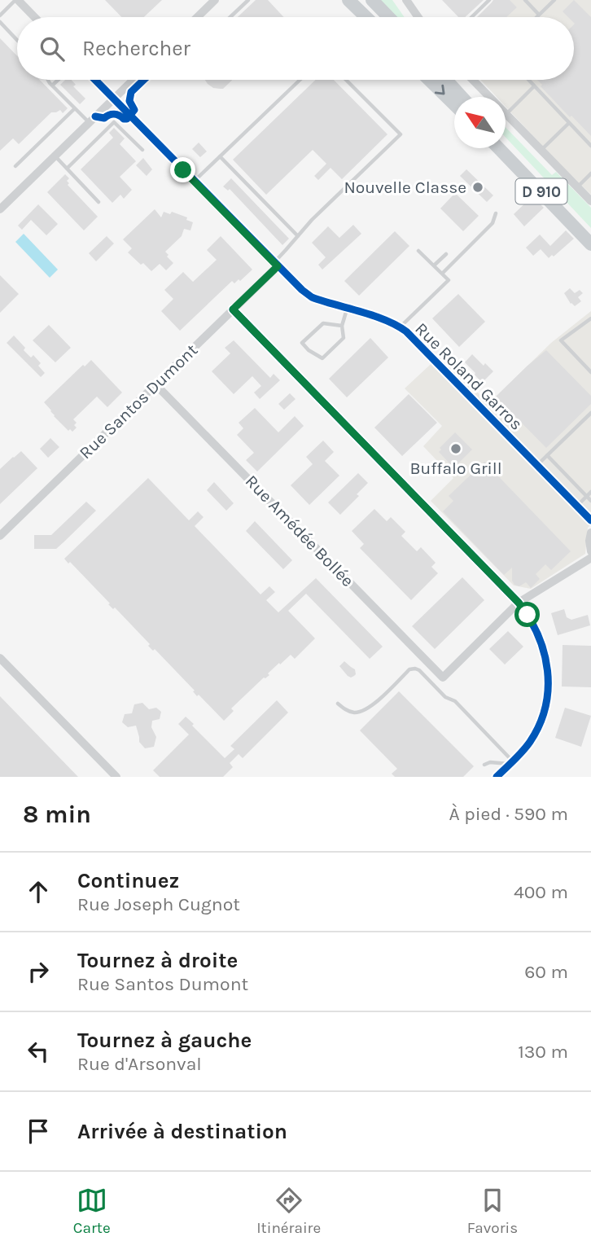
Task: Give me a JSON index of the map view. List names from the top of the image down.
{
  "streets": {
    "main road": ["D 910"],
    "street": ["Rue Roland Garros", "Rue Santos Dumont", "Rue Amédée Bollée"]
  },
  "crossings": [
    ["Rue Roland Garros", "Rue Santos Dumont"],
    ["Rue Santos Dumont", "Rue Amédée Bollée"]
  ],
  "places": ["Nouvelle Classe", "Buffalo Grill"],
  "north": "top left",
  "page": {
    "search": "Rechercher",
    "heading": ["8 min", "À pied · 590 m"],
    "list": [
      ["Continuez", "Rue Joseph Cugnot", "400 m"],
      ["Tournez à droite", "Rue Santos Dumont", "60 m"],
      ["Tournez à gauche", "Rue d'Arsonval", "130 m"],
      "Arrivée à destination"
    ],
    "nav": ["Carte", "Itinéraire", "Favoris"]
  }
}
